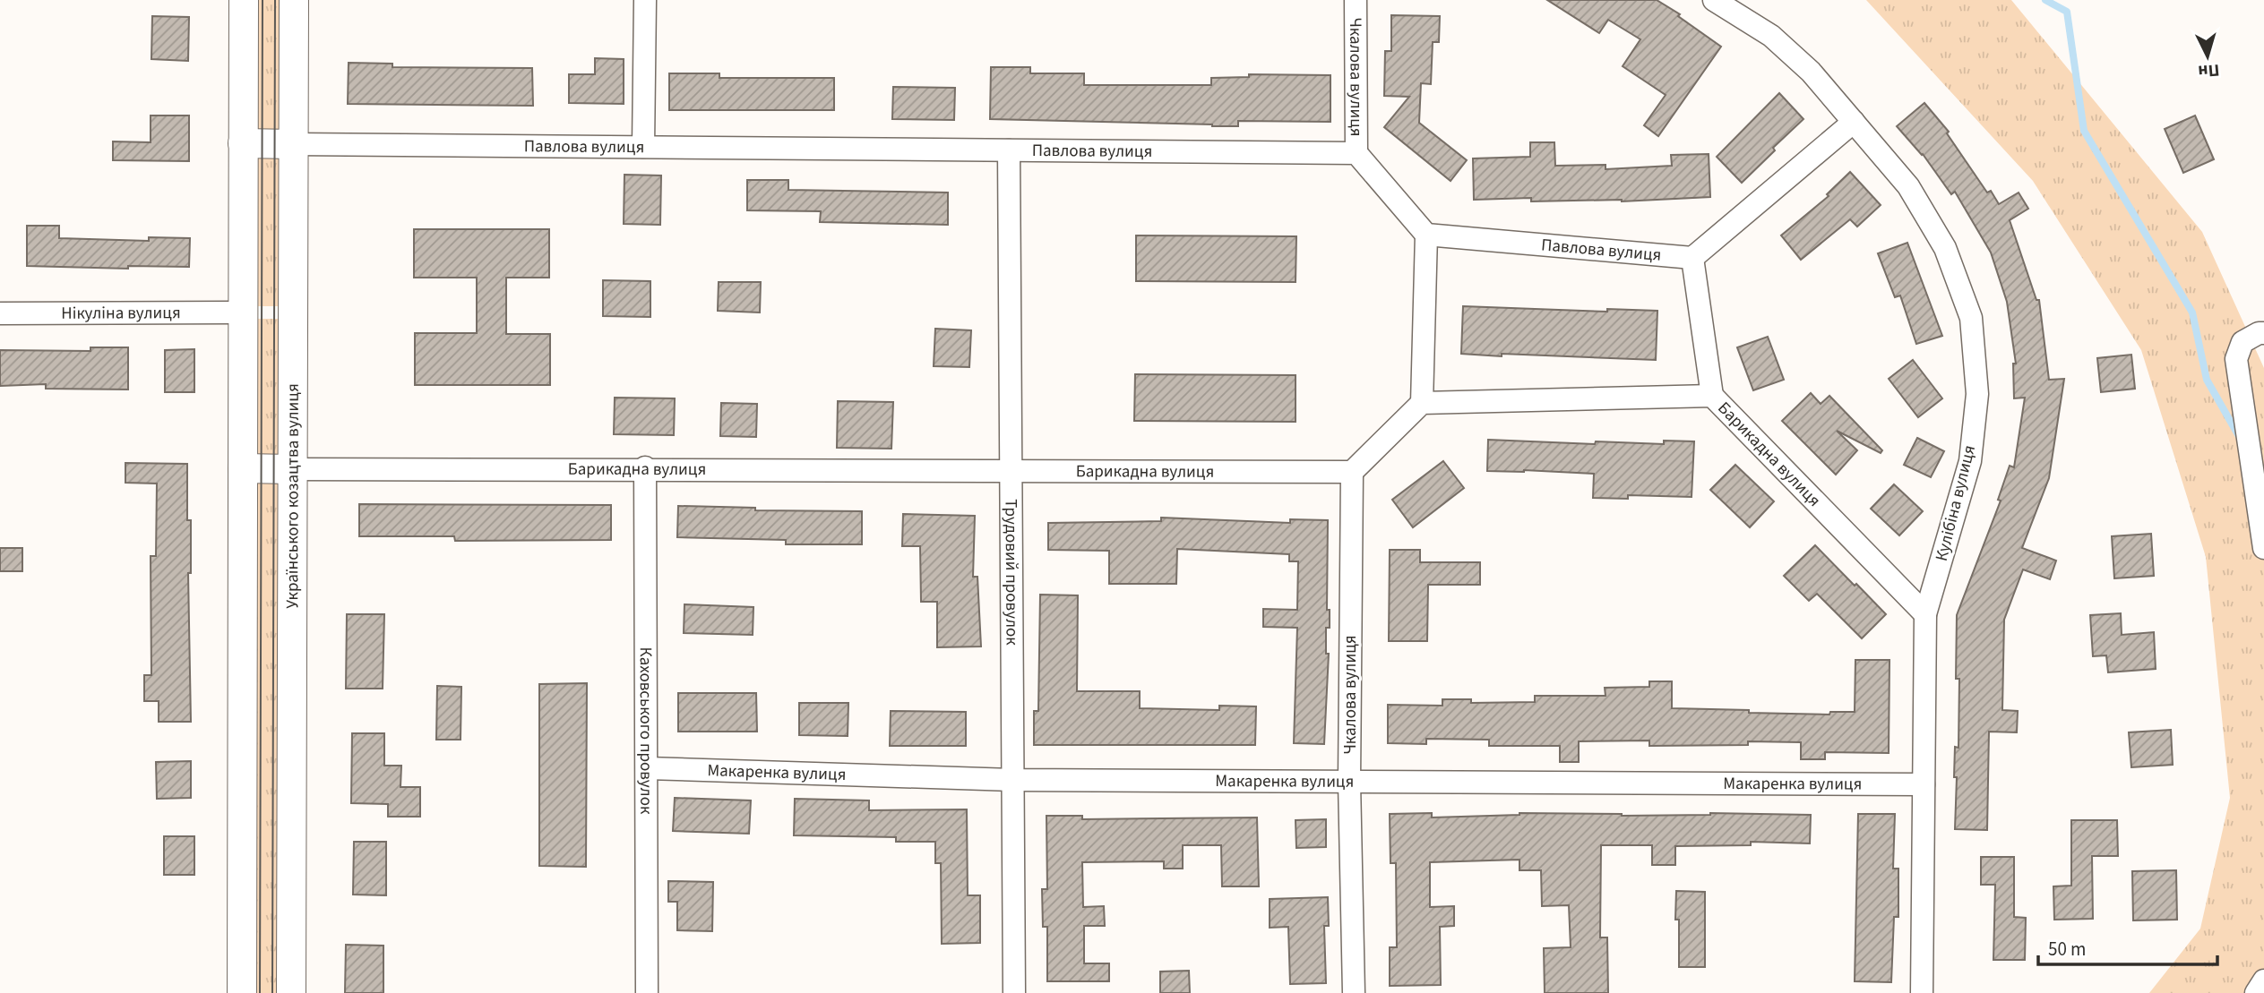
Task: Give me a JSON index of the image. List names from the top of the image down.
{
  "streets": {
    "street": [
      "Чкалова вулиця",
      "Павлова вулиця",
      "Нікуліна вулиця",
      "Барикадна вулиця",
      "Українського козацтва вулиця",
      "Кулібіна вулиця",
      "Трудовий провулок",
      "Каховського провулок",
      "Макаренка вулиця"
    ]
  },
  "crossings": [
    ["Чкалова вулиця", "Павлова вулиця"],
    ["Чкалова вулиця", "Барикадна вулиця"],
    ["Чкалова вулиця", "Макаренка вулиця"],
    ["Павлова вулиця", "Українського козацтва вулиця"],
    ["Павлова вулиця", "Трудовий провулок"],
    ["Барикадна вулиця", "Українського козацтва вулиця"],
    ["Барикадна вулиця", "Кулібіна вулиця"],
    ["Барикадна вулиця", "Трудовий провулок"],
    ["Барикадна вулиця", "Каховського провулок"],
    ["Кулібіна вулиця", "Макаренка вулиця"],
    ["Трудовий провулок", "Макаренка вулиця"],
    ["Каховського провулок", "Макаренка вулиця"]
  ],
  "scale_bar": "50 m",
  "north": "bottom"
}
